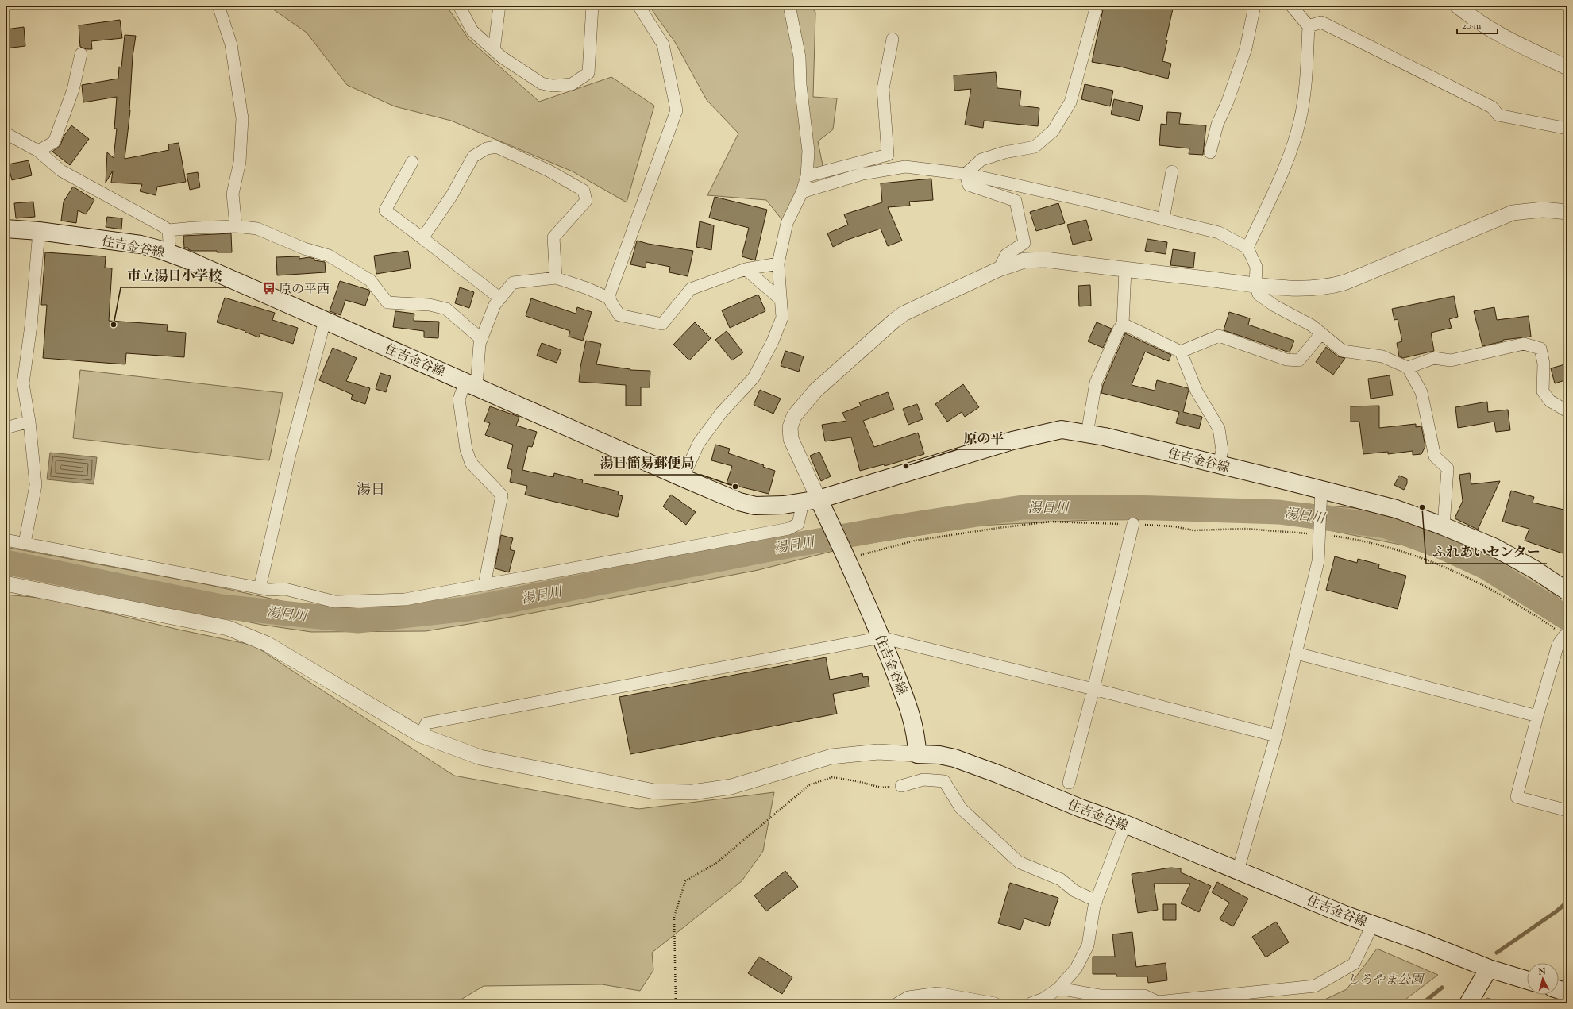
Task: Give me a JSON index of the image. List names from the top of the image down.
{
  "streets": {
    "main road": ["住吉金谷線"]
  },
  "districts": ["湯日"],
  "water": ["湯日川"],
  "parks": ["しろやま公園"],
  "places": {
    "bus stop": ["原の平西"],
    "other": [
      "市立湯日小学校",
      "原の平",
      "湯日簡易郵便局",
      "ふれあいセンター"
    ]
  },
  "scale_bar": "20 m",
  "north": "top"
}
